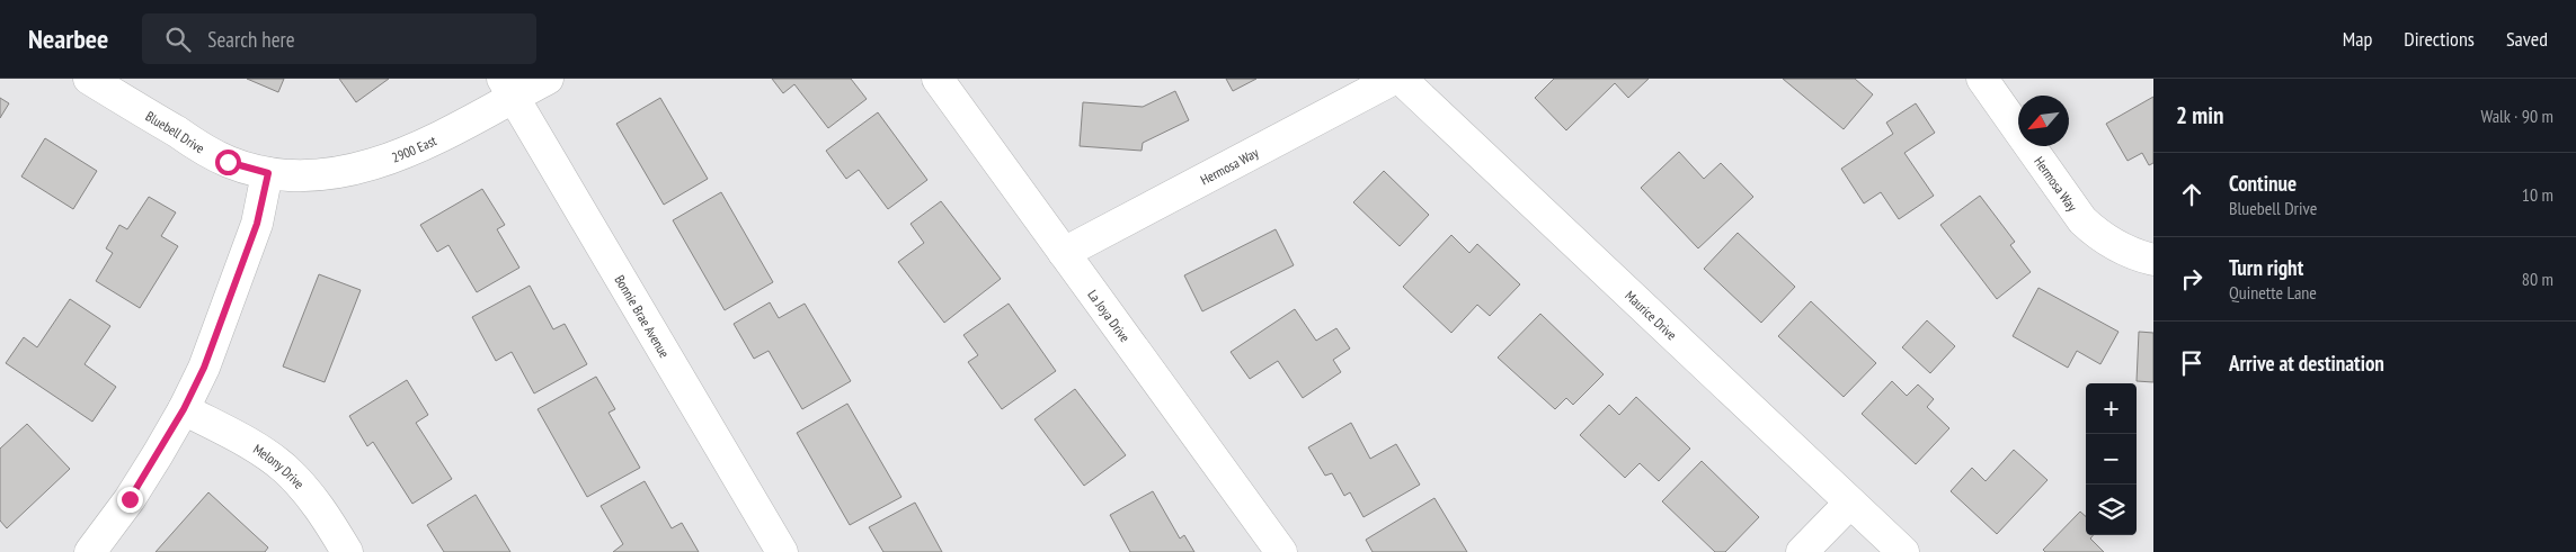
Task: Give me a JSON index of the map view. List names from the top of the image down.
{
  "streets": {
    "street": [
      "Bluebell Drive",
      "2900 East",
      "Hermosa Way",
      "La Joya Drive",
      "Bonnie Brae Avenue",
      "Maurice Drive",
      "Melony Drive"
    ]
  },
  "crossings": [
    ["Bluebell Drive", "2900 East"],
    ["2900 East", "Bonnie Brae Avenue"],
    ["Hermosa Way", "La Joya Drive"]
  ],
  "north": "bottom left",
  "page": {
    "header": "Nearbee",
    "search": "Search here",
    "nav": ["Map", "Directions", "Saved"],
    "heading": ["2 min", "Walk · 90 m"],
    "list": [
      ["Continue", "Bluebell Drive", "10 m"],
      ["Turn right", "Quinette Lane", "80 m"],
      "Arrive at destination"
    ],
    "map_buttons": ["+", "−"]
  }
}
